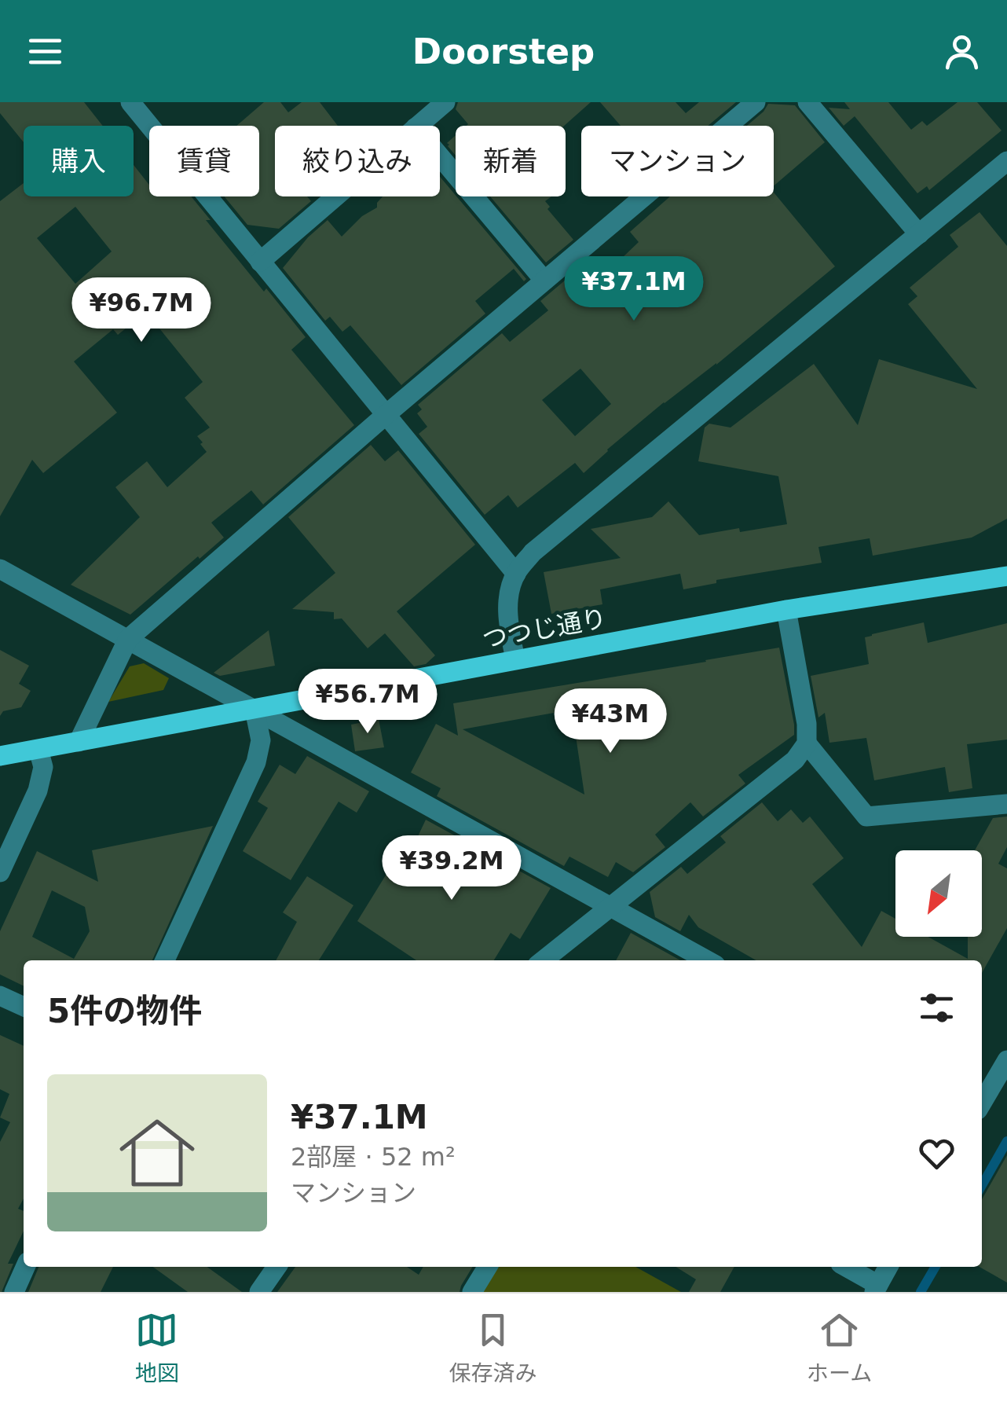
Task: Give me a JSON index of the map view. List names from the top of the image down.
{
  "streets": {
    "main road": ["つつじ通り"]
  },
  "north": "bottom left",
  "page": {
    "header": "Doorstep",
    "chip": [
      "購入",
      "賃貸",
      "絞り込み",
      "新着",
      "マンション"
    ],
    "price": [
      "¥37.1M",
      "¥96.7M",
      "¥56.7M",
      "¥43M",
      "¥39.2M"
    ],
    "heading": "5件の物件",
    "list": [
      {
        "name": "¥37.1M",
        "note": "2部屋 · 52 m² · マンション"
      }
    ],
    "tabs": ["地図", "保存済み", "ホーム"]
  }
}
